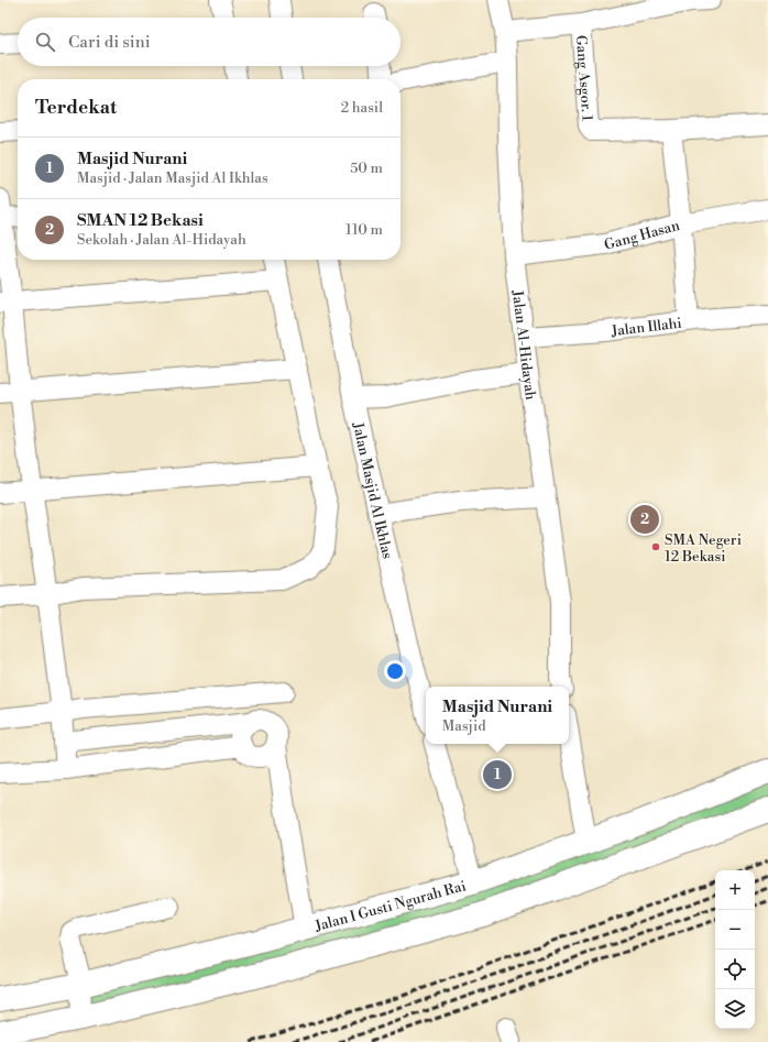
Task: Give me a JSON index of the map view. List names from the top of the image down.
{
  "streets": {
    "main road": ["Jalan I Gusti Ngurah Rai"],
    "street": [
      "Gang Asgor. 1",
      "Gang Hasan",
      "Jalan Illahi",
      "Jalan Al-Hidayah",
      "Jalan Masjid Al Ikhlas"
    ]
  },
  "crossings": [
    ["Gang Hasan", "Jalan Al-Hidayah"],
    ["Jalan Illahi", "Jalan Al-Hidayah"]
  ],
  "places": ["SMA Negeri 12 Bekasi"],
  "page": {
    "search": "Cari di sini",
    "heading": ["Terdekat", "2 hasil"],
    "list": [
      {
        "mark": "1",
        "name": "Masjid Nurani",
        "note": "Masjid · Jalan Masjid Al Ikhlas",
        "value": "50 m"
      },
      {
        "mark": "2",
        "name": "SMAN 12 Bekasi",
        "note": "Sekolah · Jalan Al-Hidayah",
        "value": "110 m"
      }
    ],
    "pins": ["2", "1"],
    "popup": ["Masjid Nurani", "Masjid"],
    "map_buttons": ["+", "−"]
  }
}
